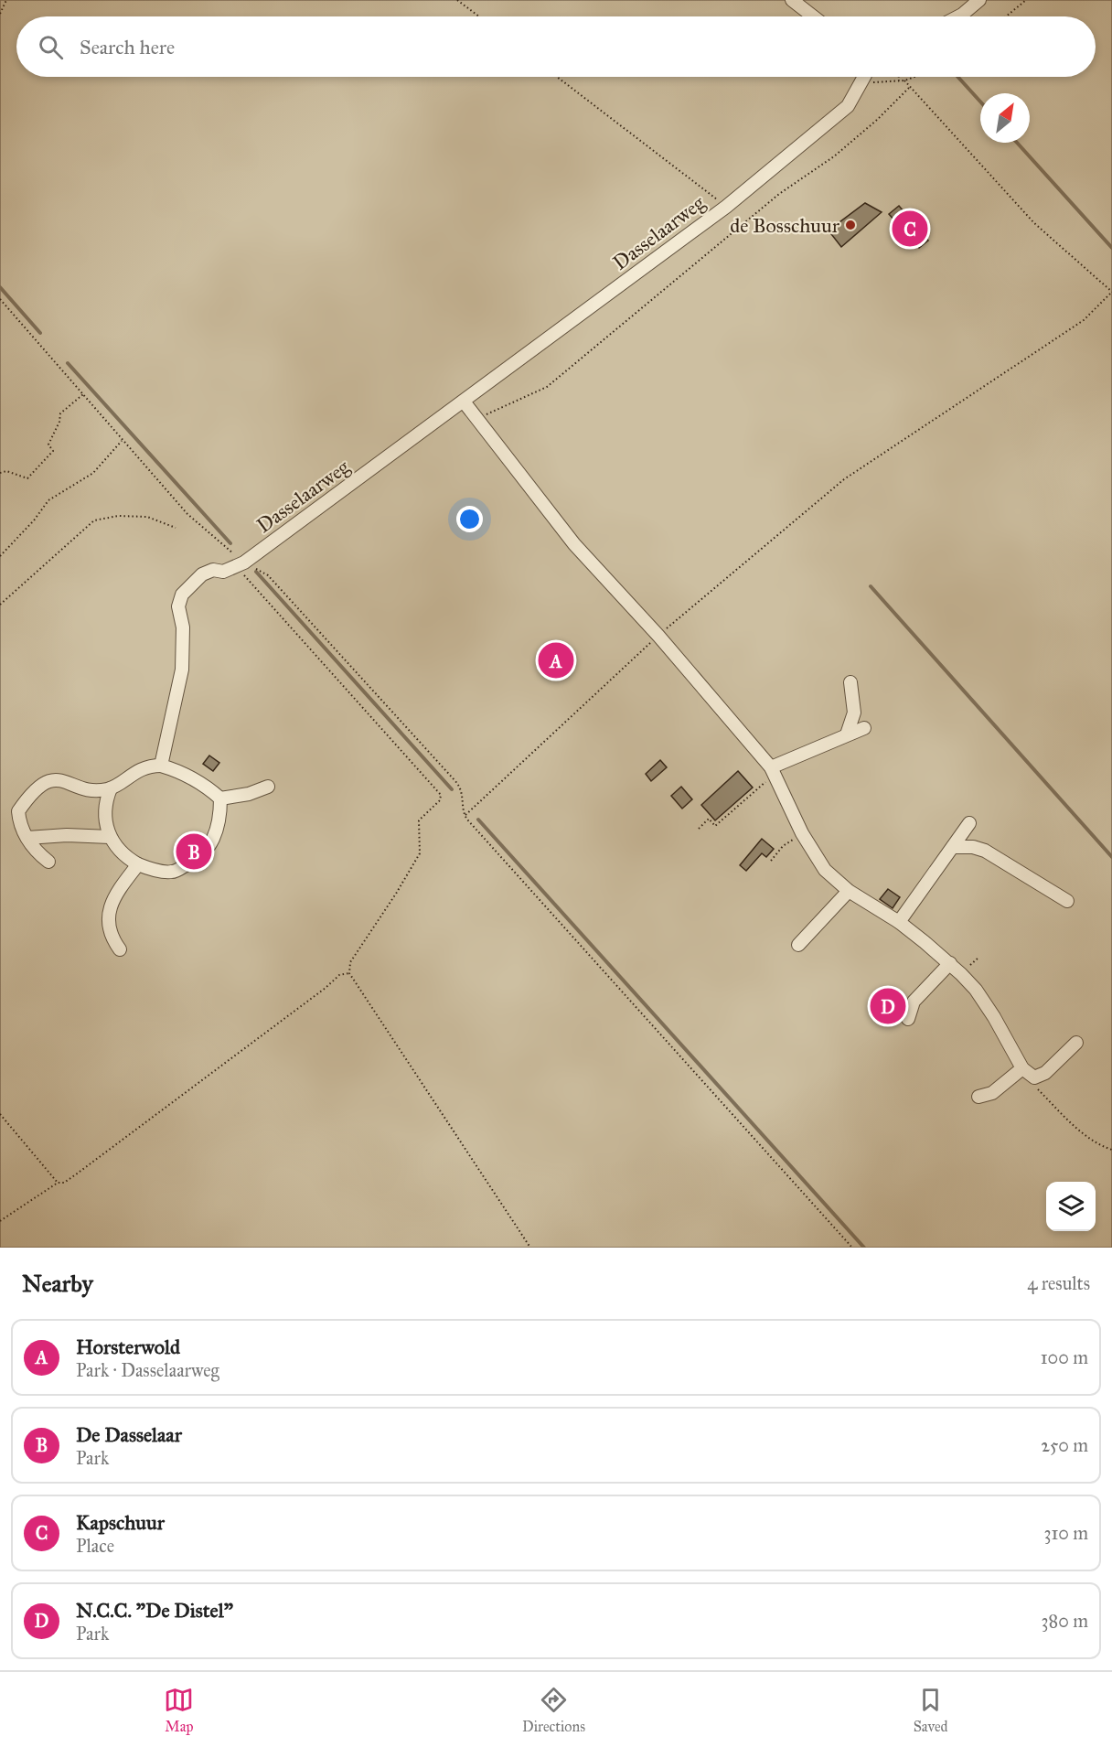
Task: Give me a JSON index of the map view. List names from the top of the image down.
{
  "streets": {
    "street": ["Dasselaarweg"]
  },
  "places": ["de Bosschuur"],
  "north": "top right",
  "page": {
    "search": "Search here",
    "pins": [
      "C",
      "A",
      "B",
      "D"
    ],
    "heading": ["Nearby", "4 results"],
    "list": [
      {
        "mark": "A",
        "name": "Horsterwold",
        "note": "Park · Dasselaarweg",
        "value": "100 m"
      },
      {
        "mark": "B",
        "name": "De Dasselaar",
        "note": "Park",
        "value": "250 m"
      },
      {
        "mark": "C",
        "name": "Kapschuur",
        "note": "Place",
        "value": "310 m"
      },
      {
        "mark": "D",
        "name": "N.C.C. \"De Distel\"",
        "note": "Park",
        "value": "380 m"
      }
    ],
    "nav": ["Map", "Directions", "Saved"]
  }
}
